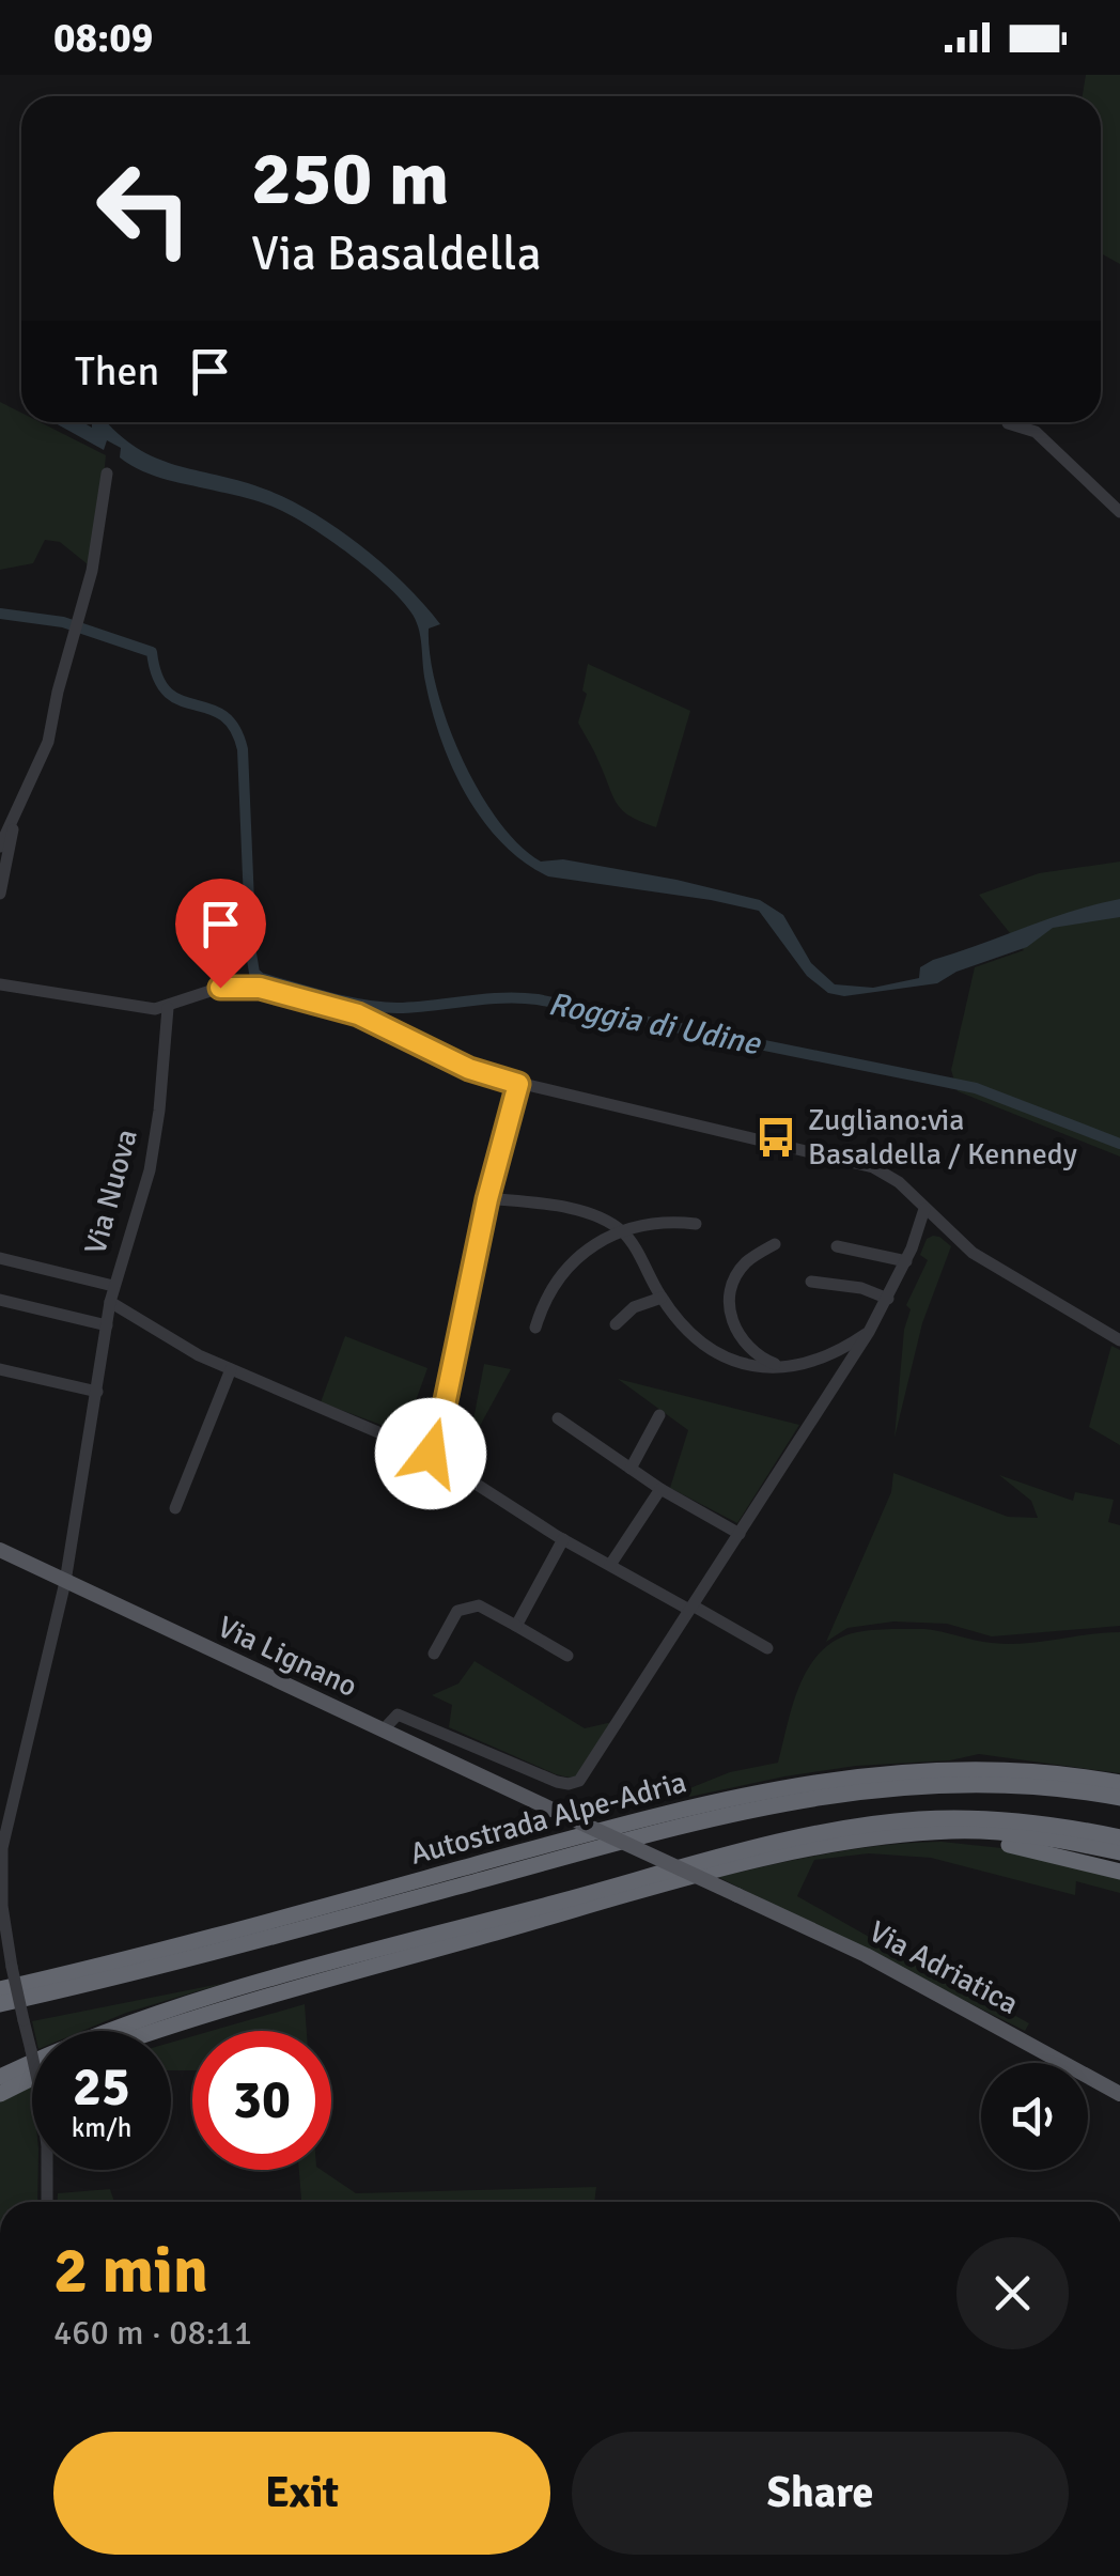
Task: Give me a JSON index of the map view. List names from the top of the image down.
{
  "streets": {
    "highway": ["Autostrada Alpe-Adria"],
    "main road": ["Via Lignano", "Via Adriatica"],
    "street": ["Via Nuova"]
  },
  "crossings": [
    ["Via Nuova", "Via Lignano"],
    ["Via Lignano", "Via Adriatica"]
  ],
  "water": ["Roggia di Udine"],
  "places": {
    "bus stop": ["Zugliano:via Basaldella / Kennedy"]
  },
  "page": {
    "status": "08:09",
    "turn": ["250 m", "Via Basaldella"],
    "then": "Then",
    "speed": "25 km/h",
    "limit": "30",
    "heading": ["2 min", "460 m · 08:11"],
    "buttons": ["Exit", "Share"]
  }
}
